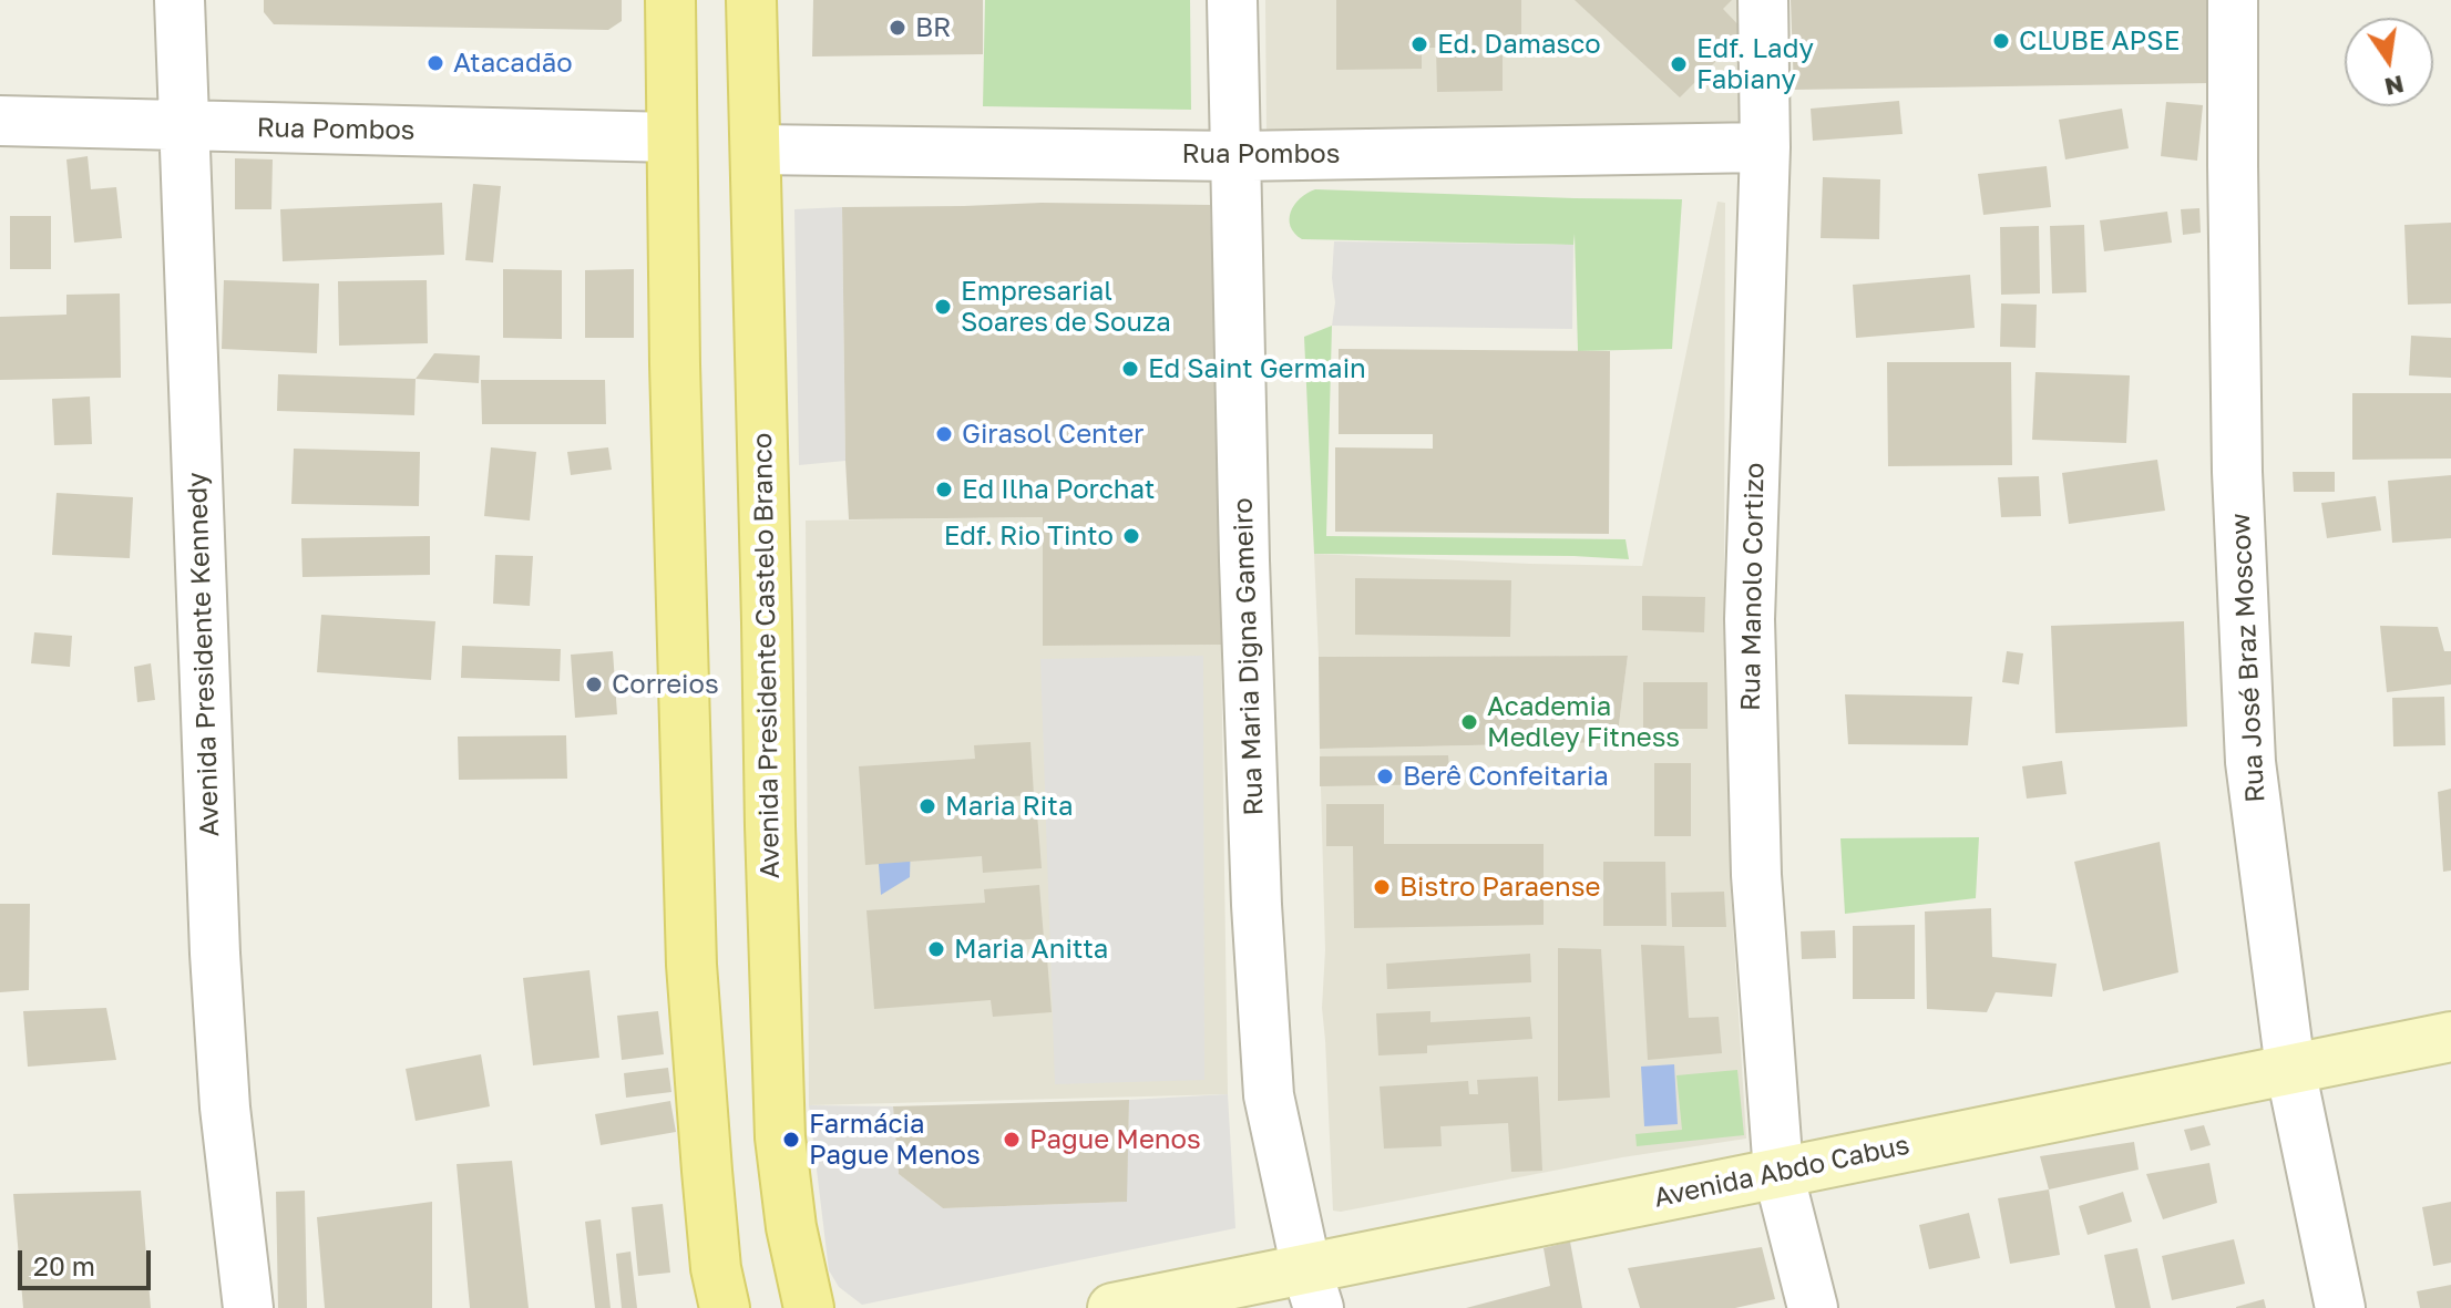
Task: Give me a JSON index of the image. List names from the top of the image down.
{
  "streets": {
    "main road": ["Avenida Presidente Castelo Branco", "Avenida Abdo Cabus"],
    "street": [
      "Rua Pombos",
      "Rua Manolo Cortizo",
      "Avenida Presidente Kennedy",
      "Rua Maria Digna Gameiro",
      "Rua José Braz Moscow"
    ]
  },
  "crossings": [
    ["Rua Pombos", "Rua Manolo Cortizo"],
    ["Rua Pombos", "Avenida Presidente Kennedy"],
    ["Rua Pombos", "Avenida Presidente Castelo Branco"],
    ["Rua Pombos", "Rua Maria Digna Gameiro"],
    ["Rua Manolo Cortizo", "Avenida Abdo Cabus"],
    ["Rua Maria Digna Gameiro", "Avenida Abdo Cabus"],
    ["Rua José Braz Moscow", "Avenida Abdo Cabus"]
  ],
  "places": [
    "BR",
    "CLUBE APSE",
    "Ed. Damasco",
    "Atacadão",
    "Edf. Lady Fabiany",
    "Empresarial Soares de Souza",
    "Ed Saint Germain",
    "Girasol Center",
    "Ed Ilha Porchat",
    "Edf. Rio Tinto",
    "Correios",
    "Academia Medley Fitness",
    "Berê Confeitaria",
    "Maria Rita",
    "Bistro Paraense",
    "Maria Anitta",
    "Farmácia Pague Menos",
    "Pague Menos"
  ],
  "scale_bar": "20 m",
  "north": "bottom"
}
